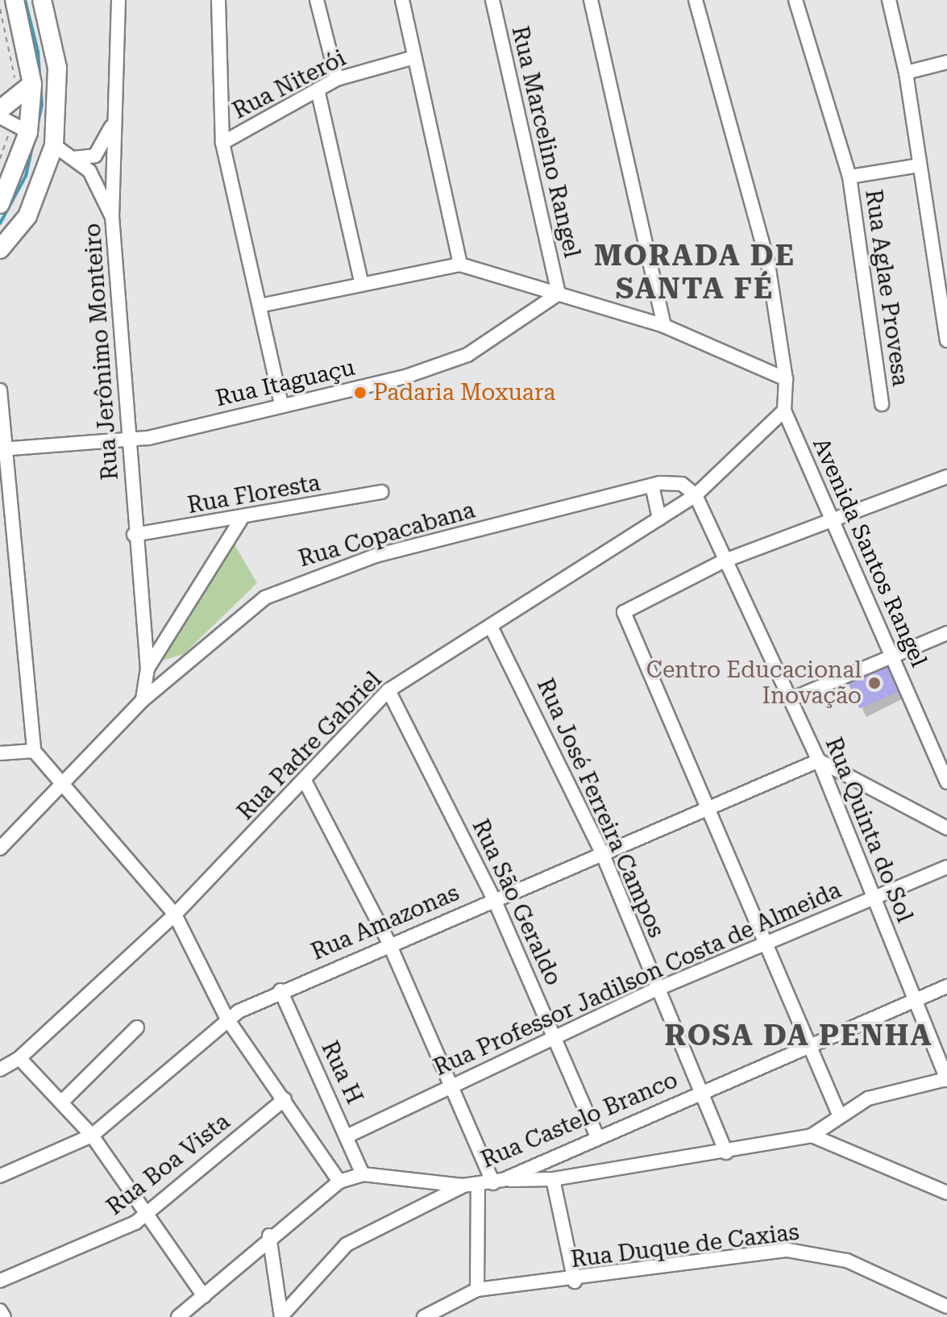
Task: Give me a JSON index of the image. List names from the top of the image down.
{
  "streets": {
    "street": [
      "Rua Niterói",
      "Rua Marcelino Rangel",
      "Rua Aglae Provesa",
      "Rua Jerônimo Monteiro",
      "Rua Itaguaçu",
      "Rua Floresta",
      "Rua Copacabana",
      "Avenida Santos Rangel",
      "Rua Padre Gabriel",
      "Rua José Ferreira Campos",
      "Rua Quinta do Sol",
      "Rua São Geraldo",
      "Rua Amazonas",
      "Rua Professor Jadilson Costa de Almeida",
      "Rua H",
      "Rua Castelo Branco",
      "Rua Boa Vista",
      "Rua Duque de Caxias"
    ]
  },
  "crossings": [
    ["Rua Marcelino Rangel", "Rua Itaguaçu"],
    ["Rua Jerônimo Monteiro", "Rua Itaguaçu"],
    ["Rua Jerônimo Monteiro", "Rua Floresta"],
    ["Rua Jerônimo Monteiro", "Rua Copacabana"],
    ["Rua Copacabana", "Rua Padre Gabriel"],
    ["Rua Copacabana", "Rua Quinta do Sol"],
    ["Avenida Santos Rangel", "Rua Padre Gabriel"],
    ["Rua Padre Gabriel", "Rua José Ferreira Campos"],
    ["Rua Padre Gabriel", "Rua Quinta do Sol"],
    ["Rua Padre Gabriel", "Rua São Geraldo"],
    ["Rua José Ferreira Campos", "Rua Amazonas"],
    ["Rua José Ferreira Campos", "Rua Professor Jadilson Costa de Almeida"],
    ["Rua José Ferreira Campos", "Rua Castelo Branco"],
    ["Rua Quinta do Sol", "Rua Amazonas"],
    ["Rua Quinta do Sol", "Rua Professor Jadilson Costa de Almeida"],
    ["Rua Quinta do Sol", "Rua Castelo Branco"],
    ["Rua São Geraldo", "Rua Amazonas"],
    ["Rua São Geraldo", "Rua Professor Jadilson Costa de Almeida"],
    ["Rua São Geraldo", "Rua Castelo Branco"],
    ["Rua Amazonas", "Rua H"],
    ["Rua Professor Jadilson Costa de Almeida", "Rua H"],
    ["Rua H", "Rua Castelo Branco"]
  ],
  "districts": ["MORADA DE SANTA FÉ", "ROSA DA PENHA"],
  "places": ["Padaria Moxuara", "Centro Educacional Inovação"]
}
